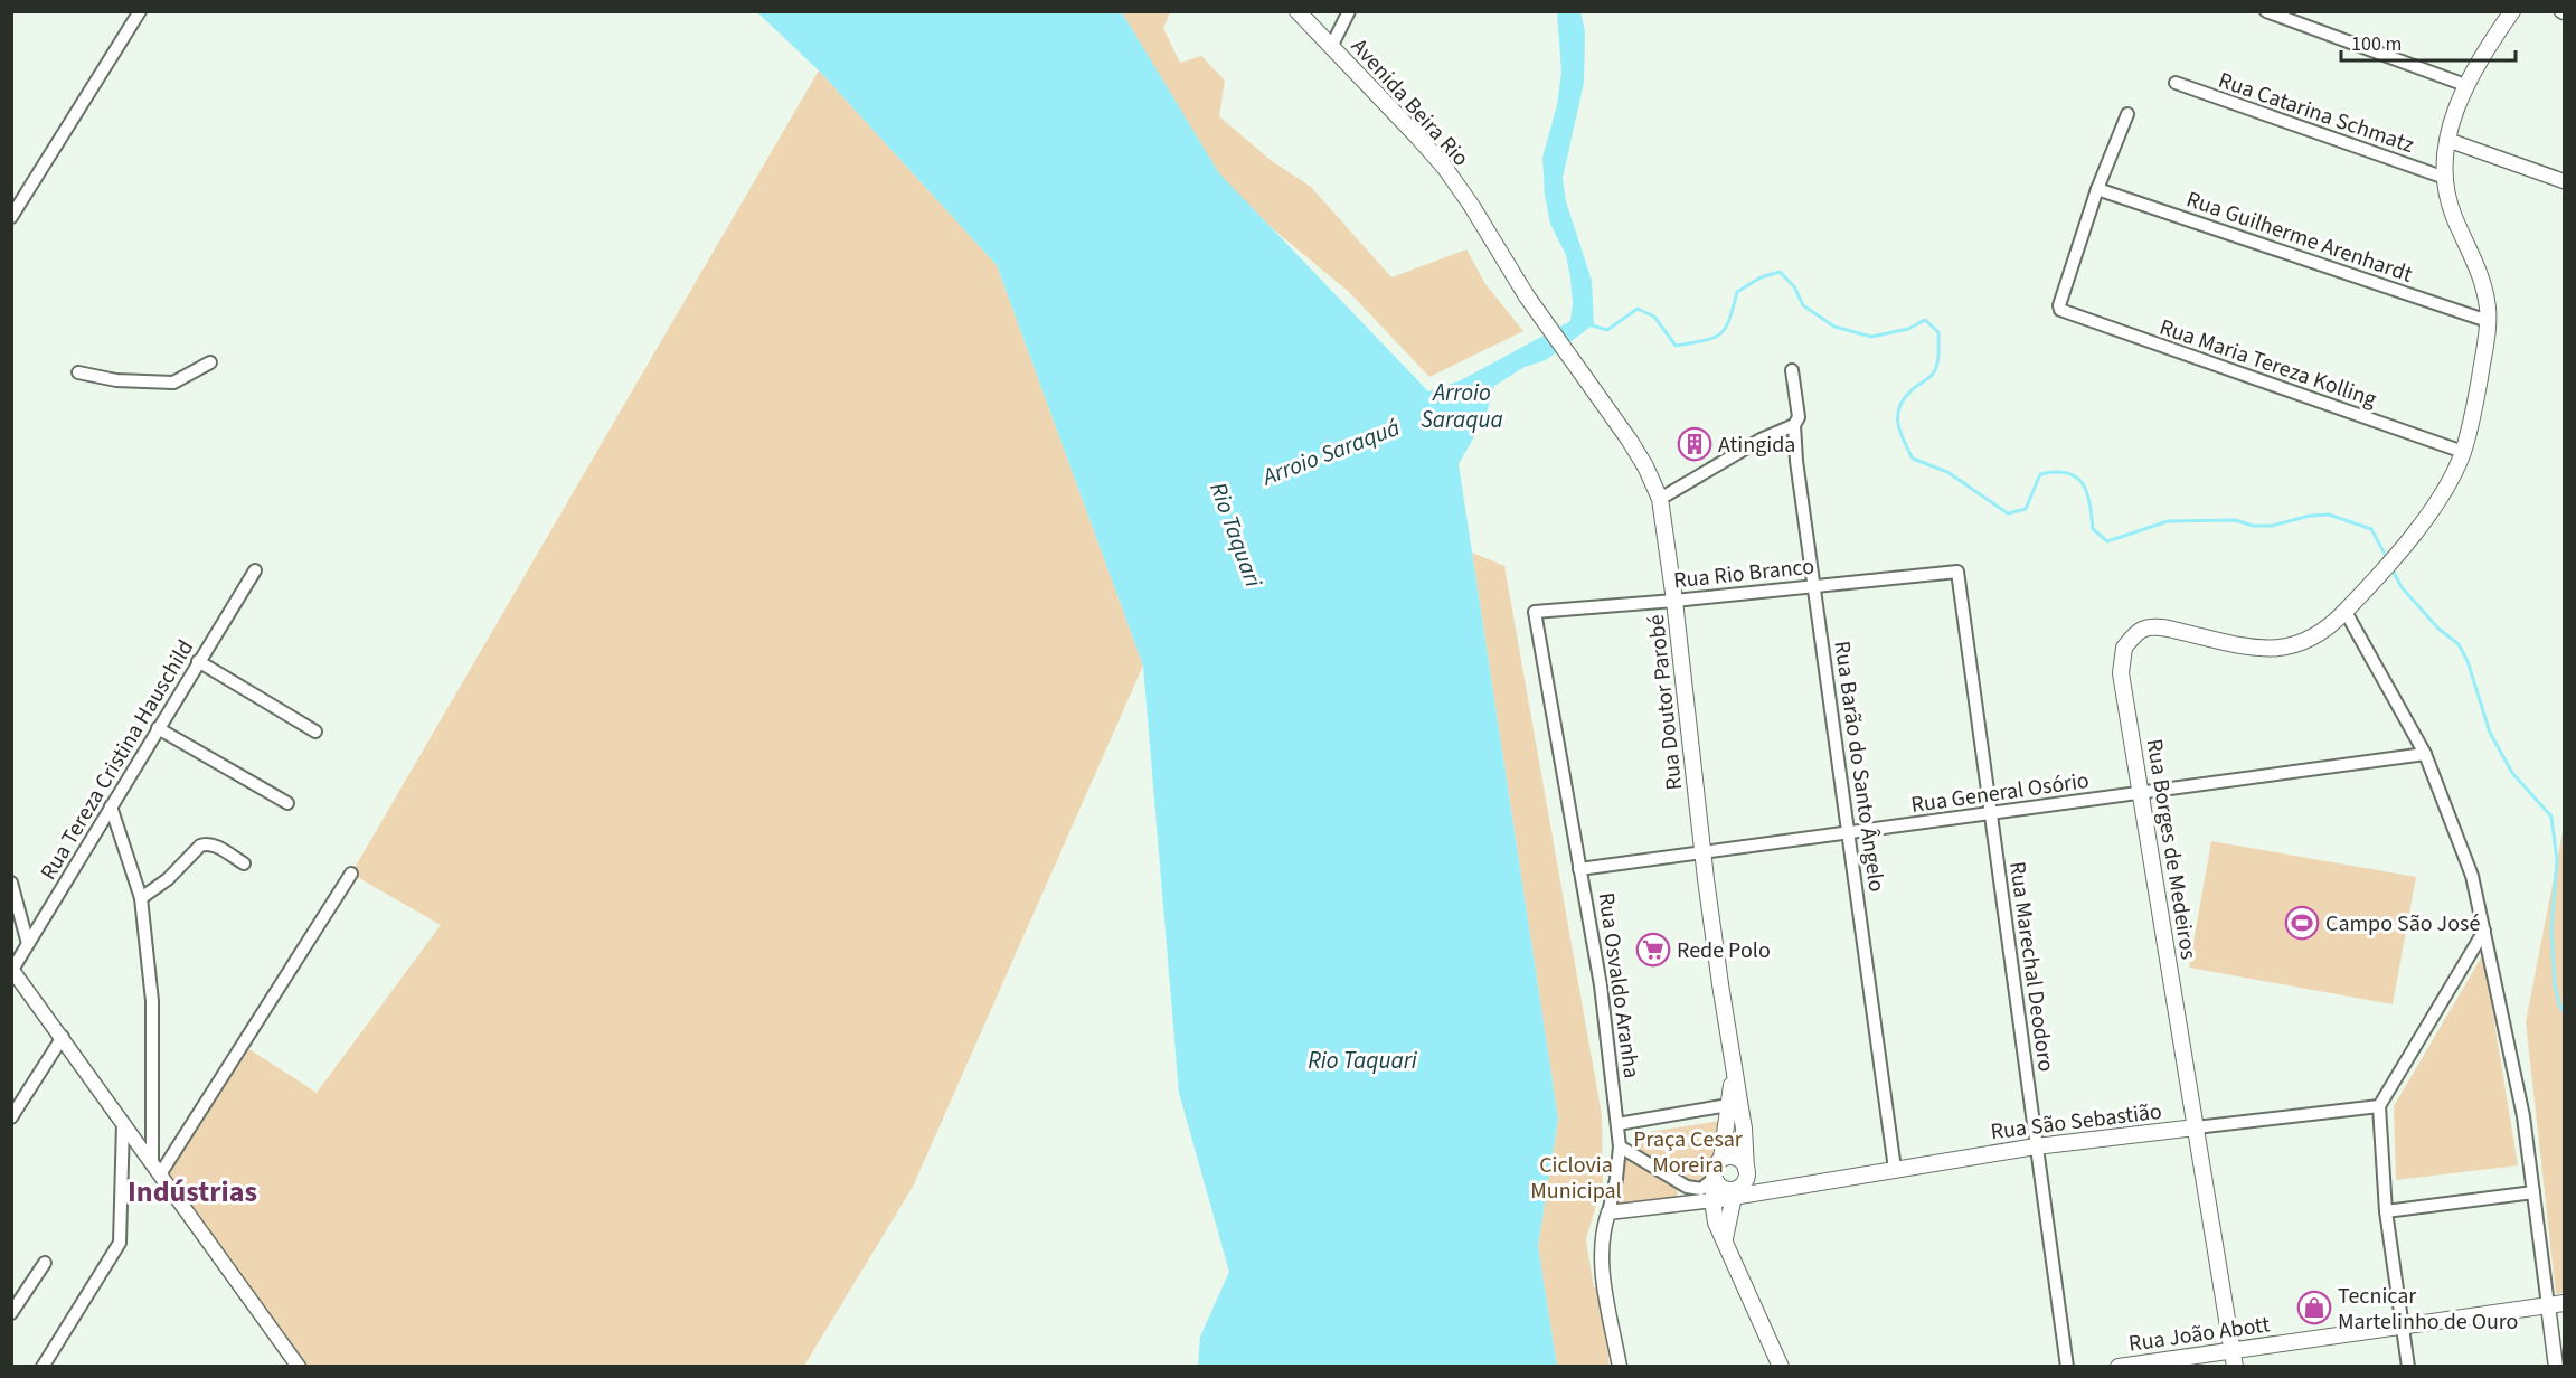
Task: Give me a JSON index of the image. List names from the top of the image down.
{
  "streets": {
    "main road": [
      "Avenida Beira Rio",
      "Rua Doutor Parobé",
      "Rua Borges de Medeiros",
      "Rua São Sebastião",
      "Rua João Abott"
    ],
    "street": [
      "Rua Catarina Schmatz",
      "Rua Guilherme Arenhardt",
      "Rua Maria Tereza Kolling",
      "Rua Rio Branco",
      "Rua Tereza Cristina Hauschild",
      "Rua Barão do Santo Ângelo",
      "Rua General Osório",
      "Rua Marechal Deodoro",
      "Rua Osvaldo Aranha"
    ]
  },
  "crossings": [
    ["Avenida Beira Rio", "Rua Doutor Parobé"],
    ["Rua Catarina Schmatz", "Rua Borges de Medeiros"],
    ["Rua Guilherme Arenhardt", "Rua Maria Tereza Kolling"],
    ["Rua Guilherme Arenhardt", "Rua Borges de Medeiros"],
    ["Rua Maria Tereza Kolling", "Rua Borges de Medeiros"],
    ["Rua Rio Branco", "Rua Doutor Parobé"],
    ["Rua Rio Branco", "Rua Barão do Santo Ângelo"],
    ["Rua Rio Branco", "Rua Marechal Deodoro"],
    ["Rua Rio Branco", "Rua Osvaldo Aranha"],
    ["Rua Doutor Parobé", "Rua General Osório"],
    ["Rua Doutor Parobé", "Rua São Sebastião"],
    ["Rua Barão do Santo Ângelo", "Rua General Osório"],
    ["Rua Barão do Santo Ângelo", "Rua São Sebastião"],
    ["Rua General Osório", "Rua Borges de Medeiros"],
    ["Rua General Osório", "Rua Marechal Deodoro"],
    ["Rua General Osório", "Rua Osvaldo Aranha"],
    ["Rua Borges de Medeiros", "Rua São Sebastião"],
    ["Rua Borges de Medeiros", "Rua João Abott"],
    ["Rua Marechal Deodoro", "Rua São Sebastião"],
    ["Rua Osvaldo Aranha", "Rua São Sebastião"]
  ],
  "districts": ["Indústrias"],
  "water": ["Arroio Saraqua", "Arroio Saraquá", "Rio Taquari"],
  "parks": ["Praça Cesar Moreira", "Ciclovia Municipal"],
  "places": {
    "building": ["Atingida"],
    "sports": ["Campo São José"],
    "supermarket": ["Rede Polo"],
    "shop": ["Tecnicar Martelinho de Ouro"]
  },
  "scale_bar": "100 m"
}
